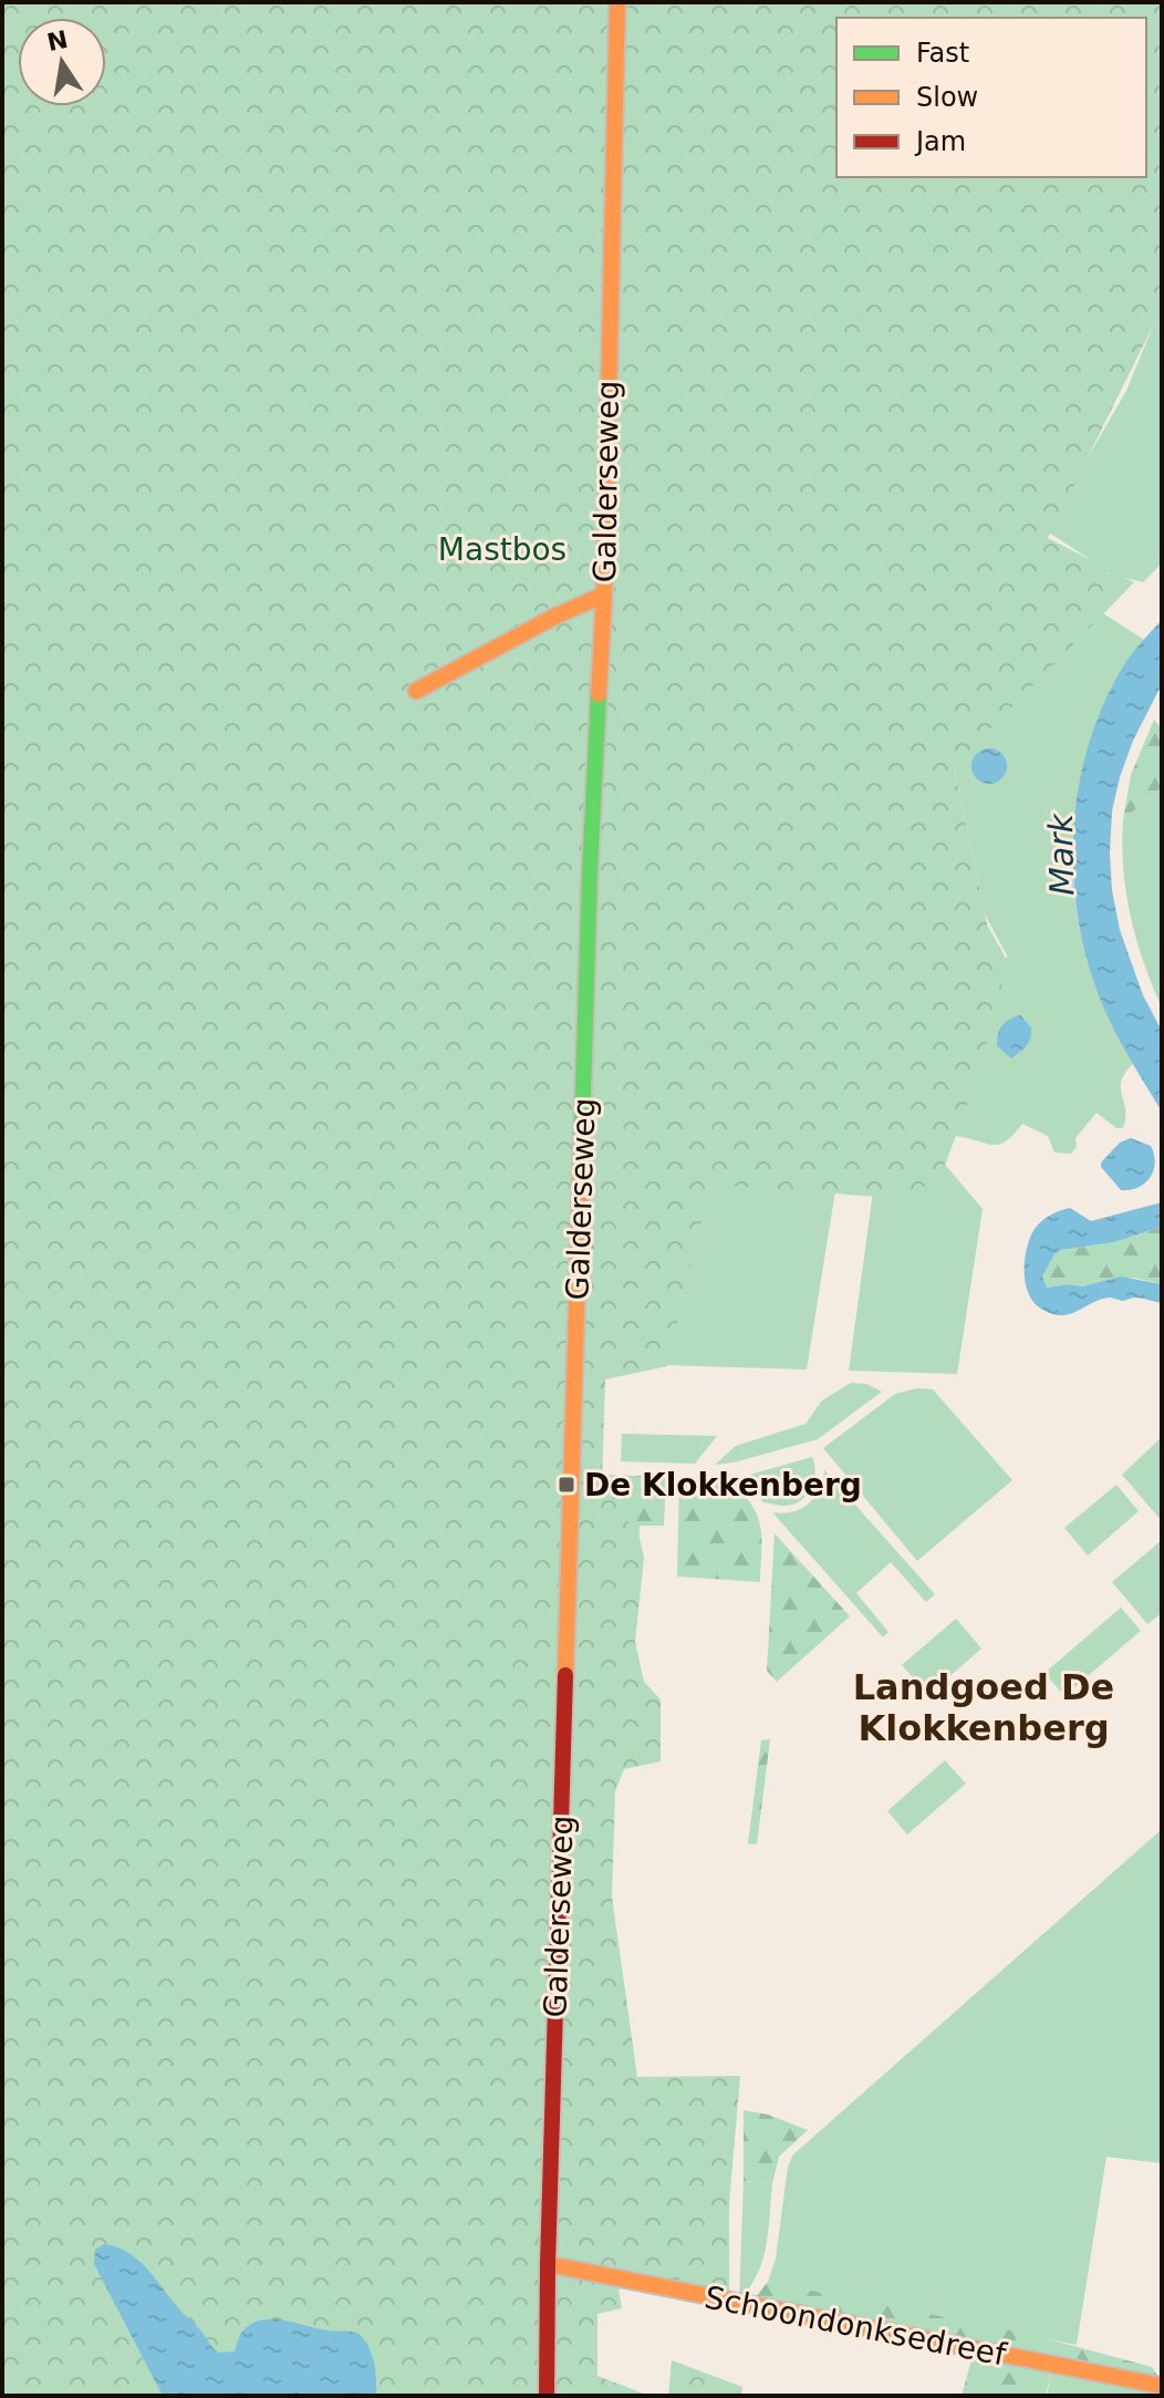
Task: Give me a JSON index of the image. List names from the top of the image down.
{
  "streets": {
    "street": ["Galderseweg", "Schoondonksedreef"]
  },
  "crossings": [
    ["Galderseweg", "Schoondonksedreef"]
  ],
  "districts": ["Landgoed De Klokkenberg"],
  "water": ["Mark"],
  "parks": ["Mastbos"],
  "places": {
    "transit": ["De Klokkenberg"]
  },
  "legend": ["Fast", "Slow", "Jam"],
  "north": "top"
}
